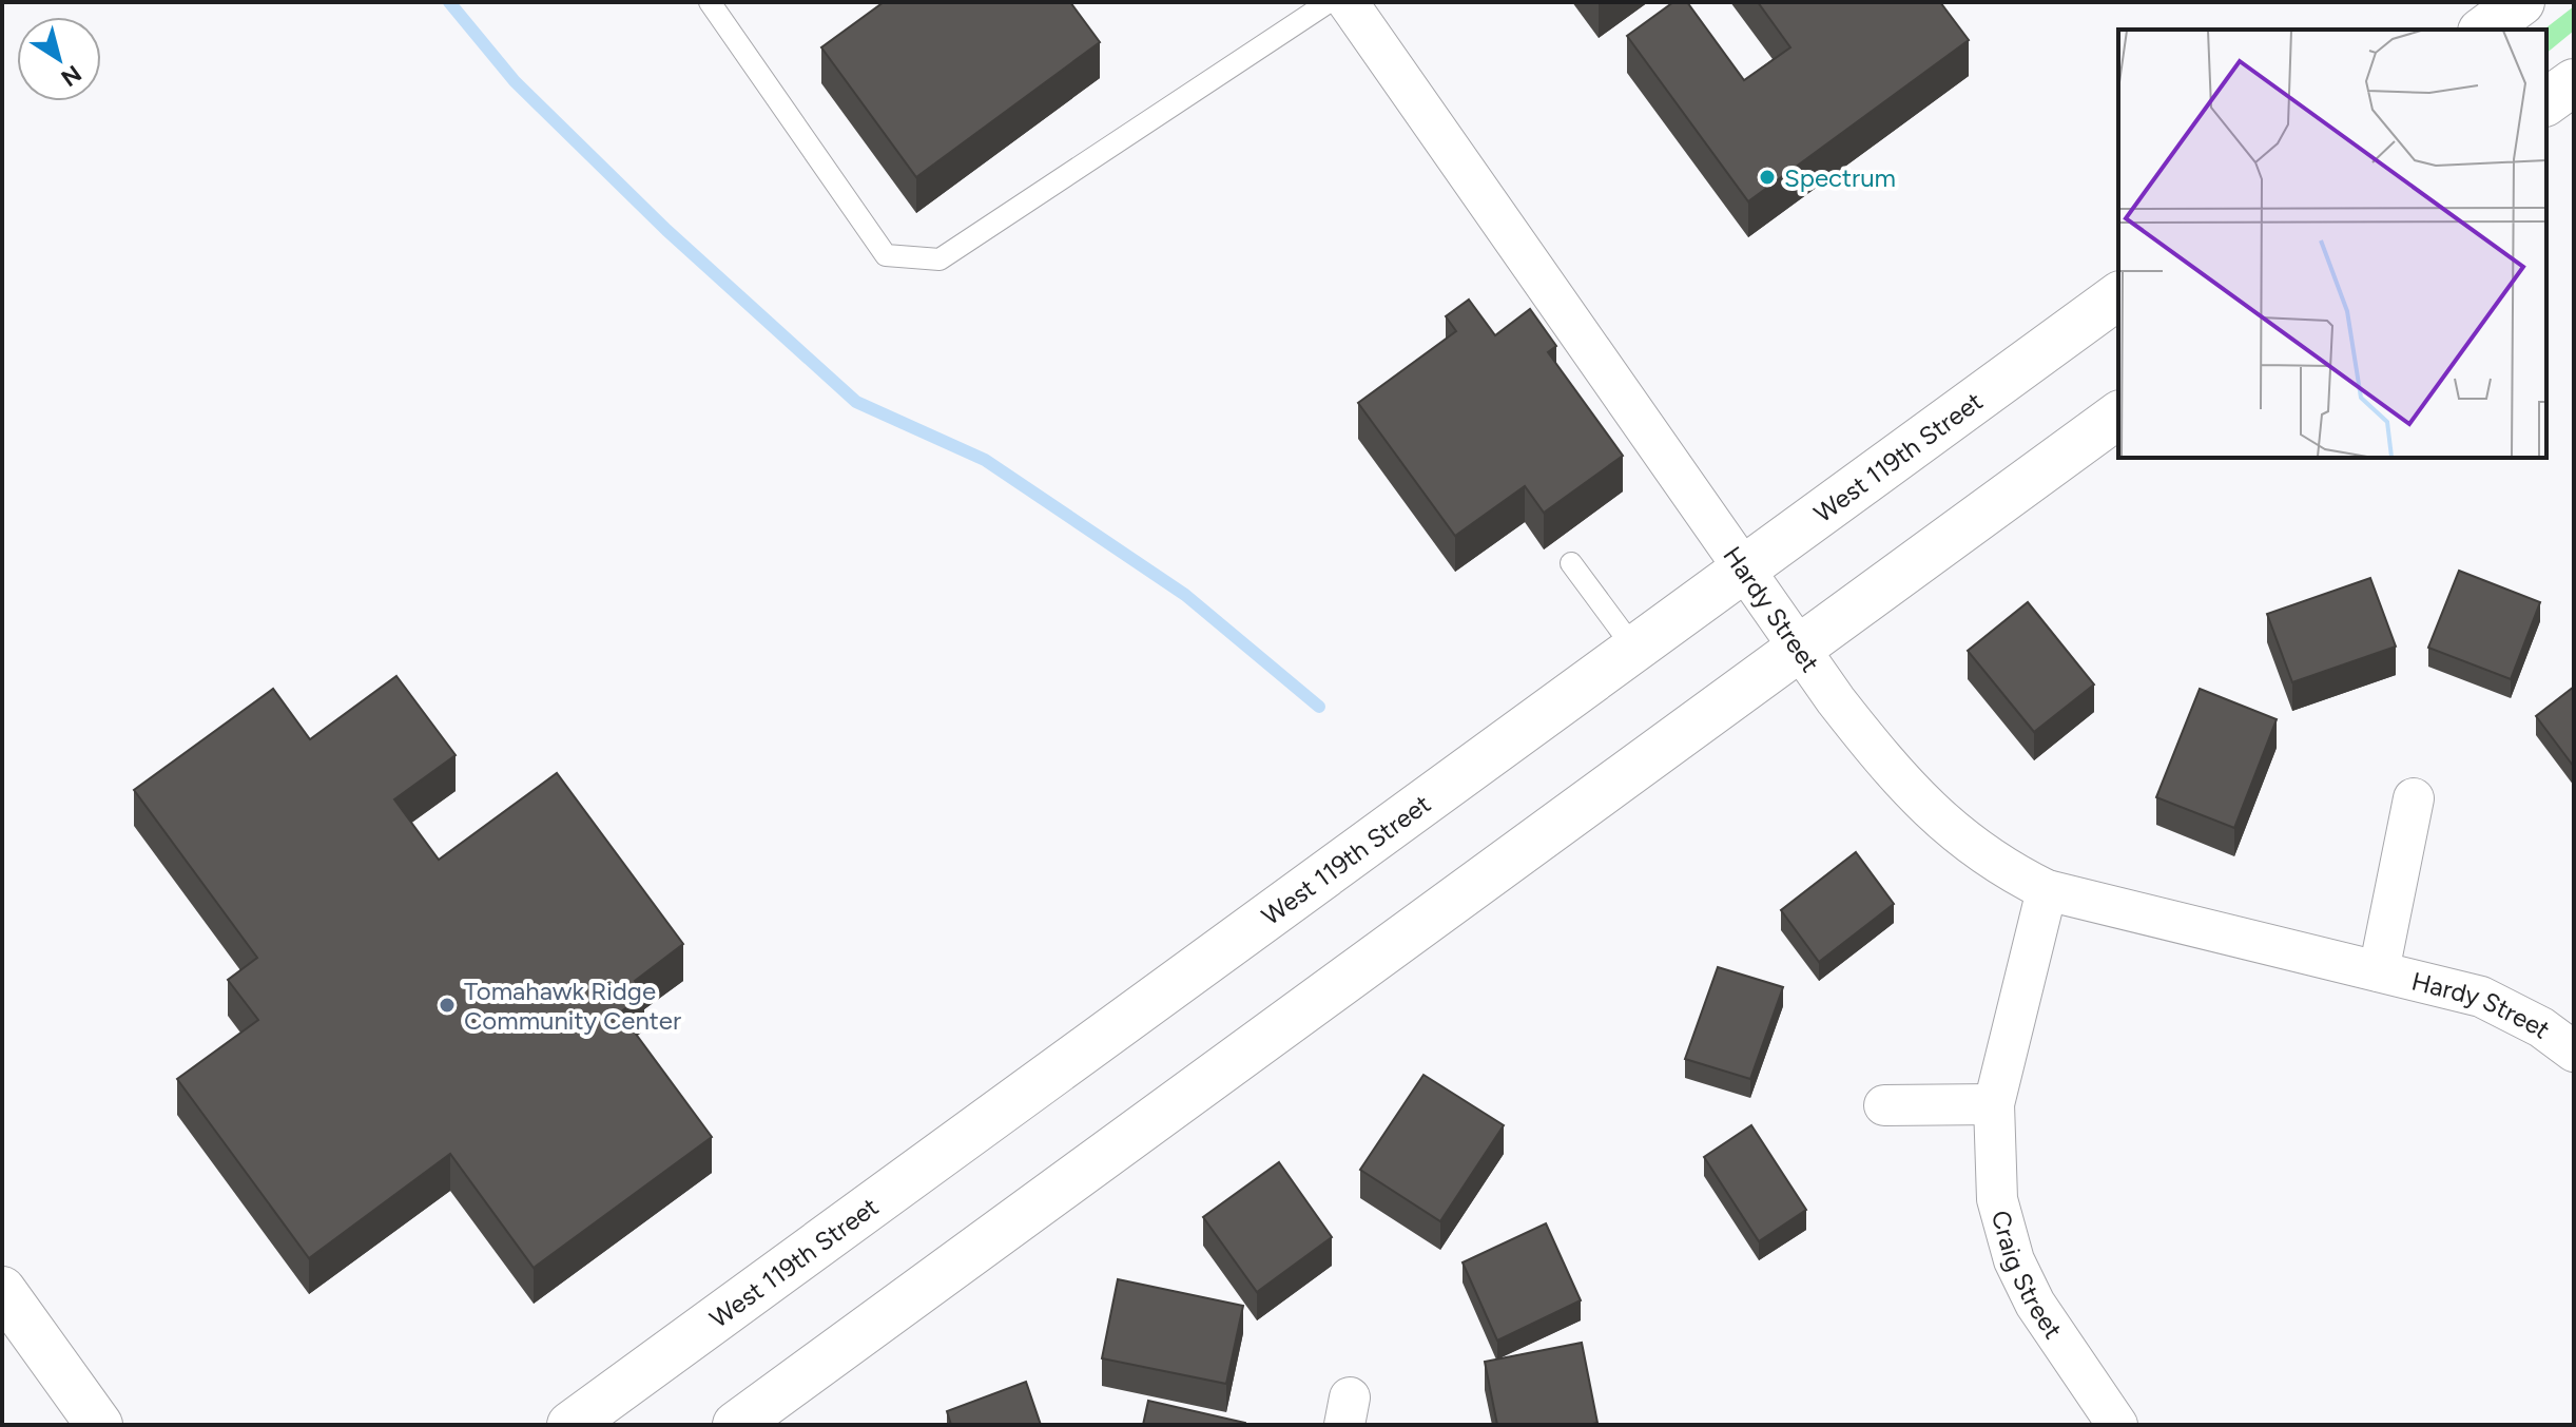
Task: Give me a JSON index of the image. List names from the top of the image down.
{
  "streets": {
    "main road": ["West 119th Street"],
    "street": ["Hardy Street", "Craig Street"]
  },
  "crossings": [
    ["West 119th Street", "Hardy Street"],
    ["Hardy Street", "Craig Street"]
  ],
  "places": ["Spectrum", "Tomahawk Ridge Community Center"],
  "north": "bottom right"
}
